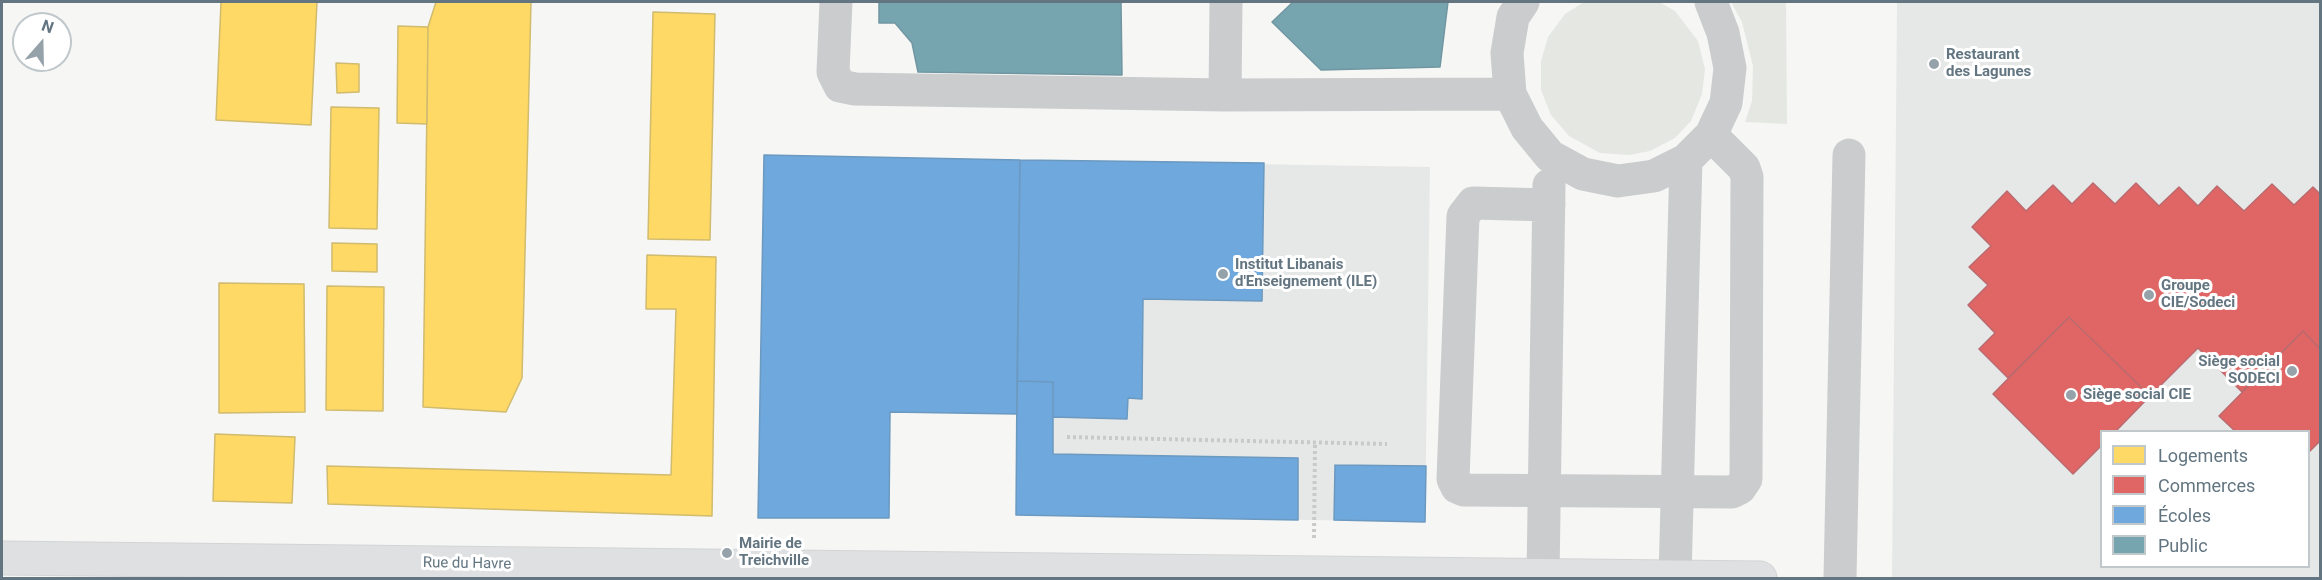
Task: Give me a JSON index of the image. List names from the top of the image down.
{
  "streets": {
    "main road": ["Rue du Havre"]
  },
  "places": [
    "Restaurant des Lagunes",
    "Institut Libanais d'Enseignement (ILE)",
    "Groupe CIE/Sodeci",
    "Siège social SODECI",
    "Siège social CIE",
    "Mairie de Treichville"
  ],
  "legend": [
    "Logements",
    "Commerces",
    "Écoles",
    "Public"
  ],
  "north": "top"
}
